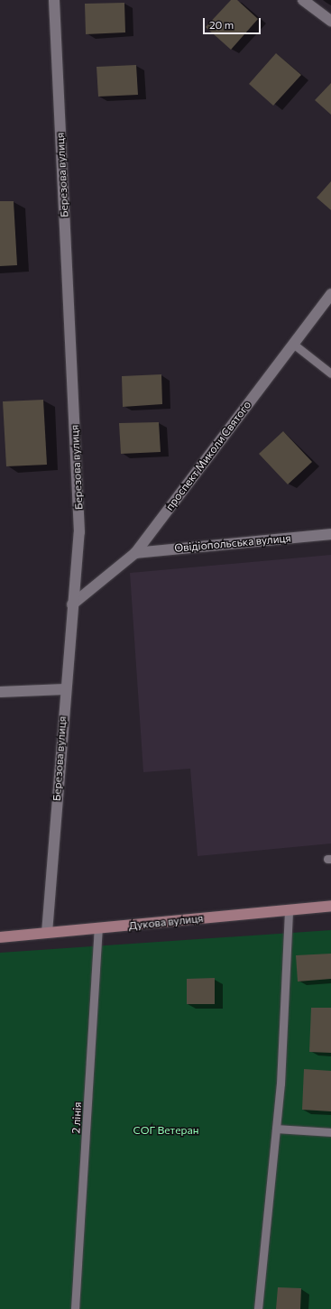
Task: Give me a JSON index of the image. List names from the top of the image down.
{
  "streets": {
    "street": [
      "Березова вулиця",
      "проспект Миколи Святого",
      "Овідіопольська вулиця",
      "Дукова вулиця"
    ],
    "lane": ["2 лінія"]
  },
  "crossings": [
    ["Березова вулиця", "проспект Миколи Святого"],
    ["Березова вулиця", "Дукова вулиця"],
    ["проспект Миколи Святого", "Овідіопольська вулиця"],
    ["Дукова вулиця", "2 лінія"]
  ],
  "parks": ["СОГ Ветеран"],
  "scale_bar": "20 m"
}
